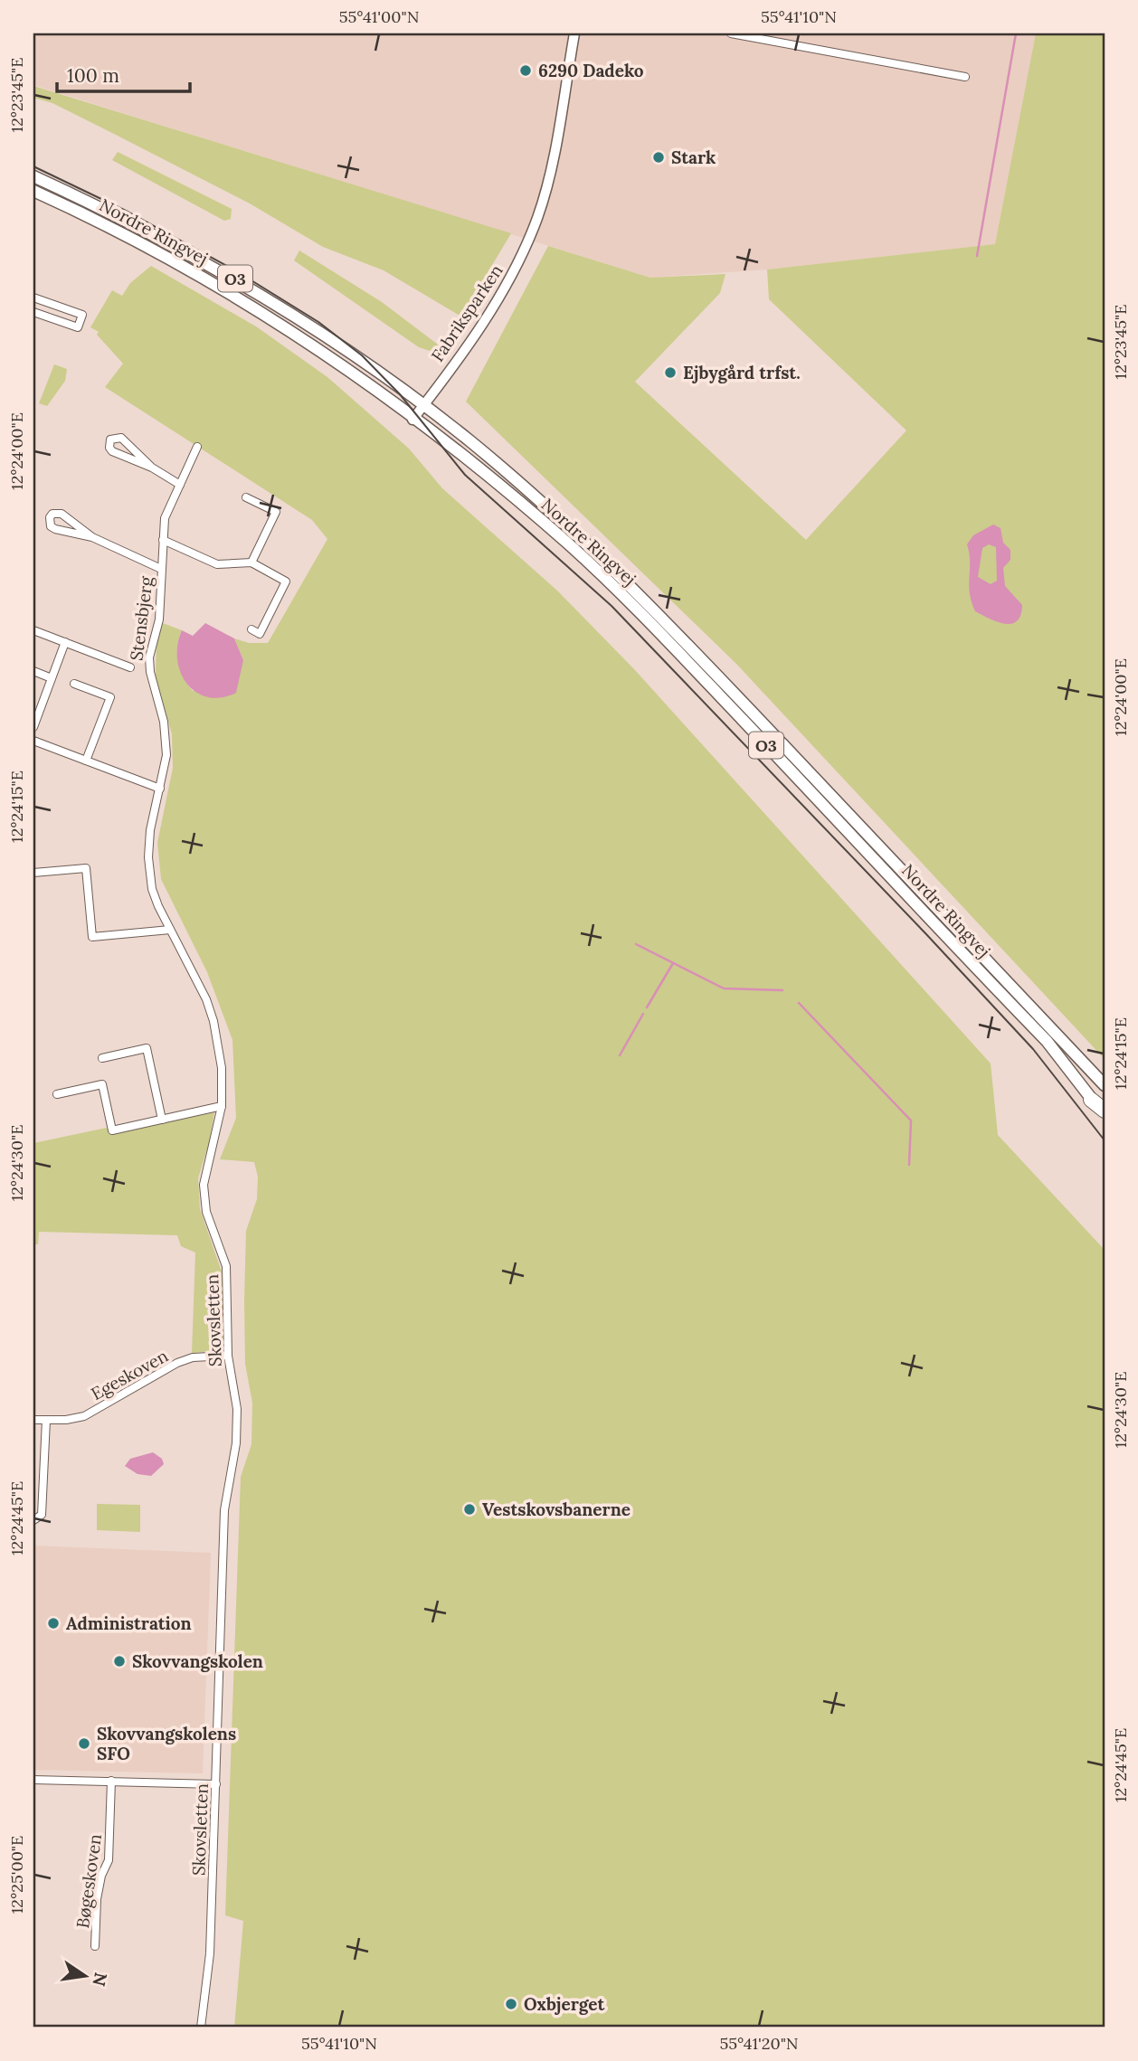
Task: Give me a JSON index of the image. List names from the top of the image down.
{
  "streets": {
    "main road": ["Nordre Ringvej", "O3"],
    "street": [
      "Fabriksparken",
      "Stensbjerg",
      "Skovsletten",
      "Egeskoven",
      "Bøgeskoven"
    ]
  },
  "crossings": [
    ["Nordre Ringvej", "Fabriksparken"],
    ["Stensbjerg", "Skovsletten"],
    ["Skovsletten", "Egeskoven"]
  ],
  "places": [
    "6290 Dadeko",
    "Stark",
    "Ejbygård trfst.",
    "Vestskovsbanerne",
    "Administration",
    "Skovvangskolen",
    "Skovvangskolens SFO",
    "Oxbjerget"
  ],
  "scale_bar": "100 m",
  "north": "right",
  "coordinates": [
    "55°41'00\"N",
    "55°41'10\"N",
    "12°23'45\"E",
    "12°24'00\"E",
    "12°24'15\"E",
    "12°24'30\"E",
    "12°24'45\"E",
    "12°25'00\"E",
    "55°41'20\"N"
  ]
}
